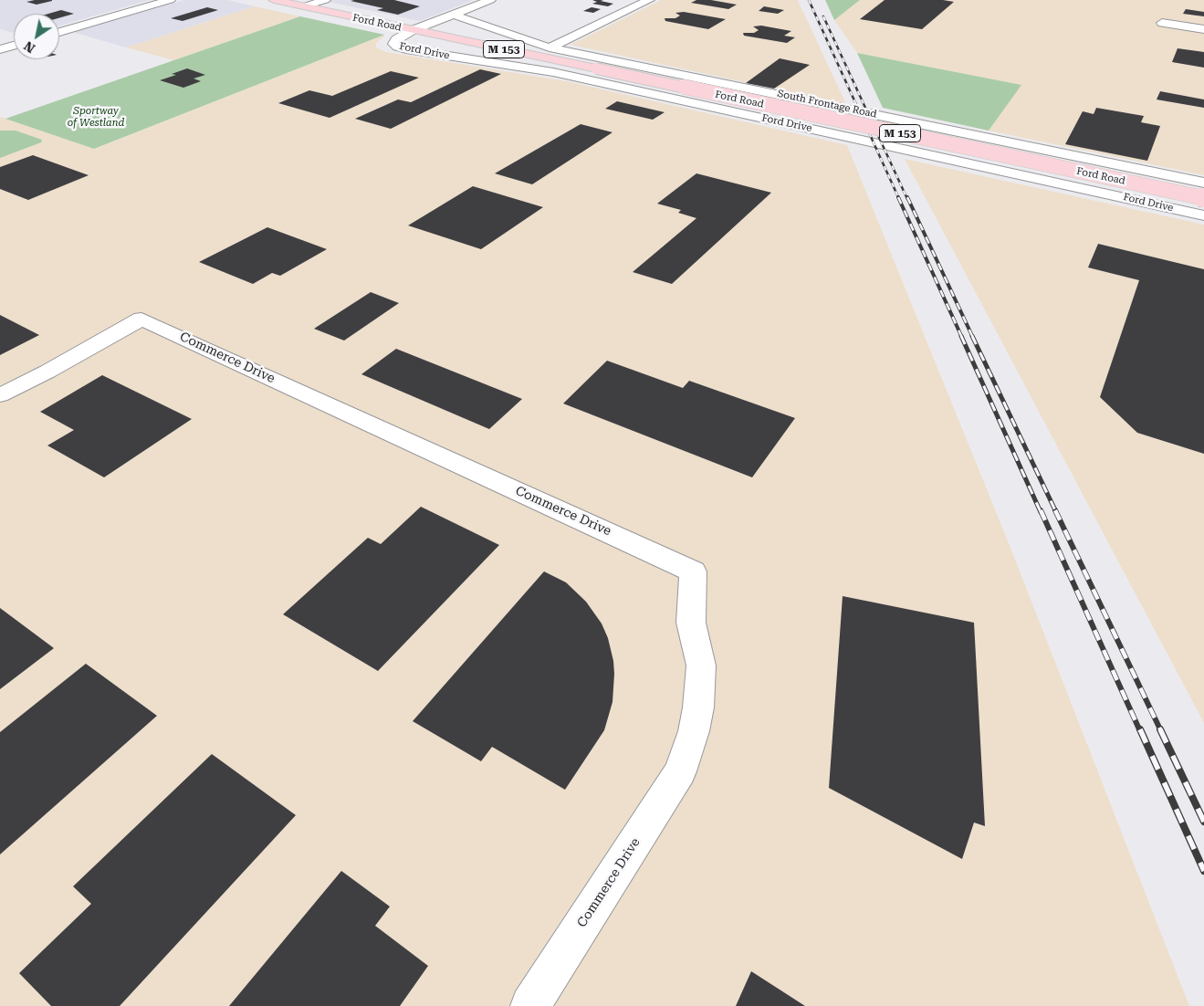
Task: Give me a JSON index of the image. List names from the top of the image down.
{
  "streets": {
    "main road": ["Ford Road", "M 153"],
    "street": ["Ford Drive", "South Frontage Road", "Commerce Drive"]
  },
  "crossings": [
    ["Ford Road", "Ford Drive"]
  ],
  "parks": ["Sportway of Westland"],
  "north": "bottom left"
}
